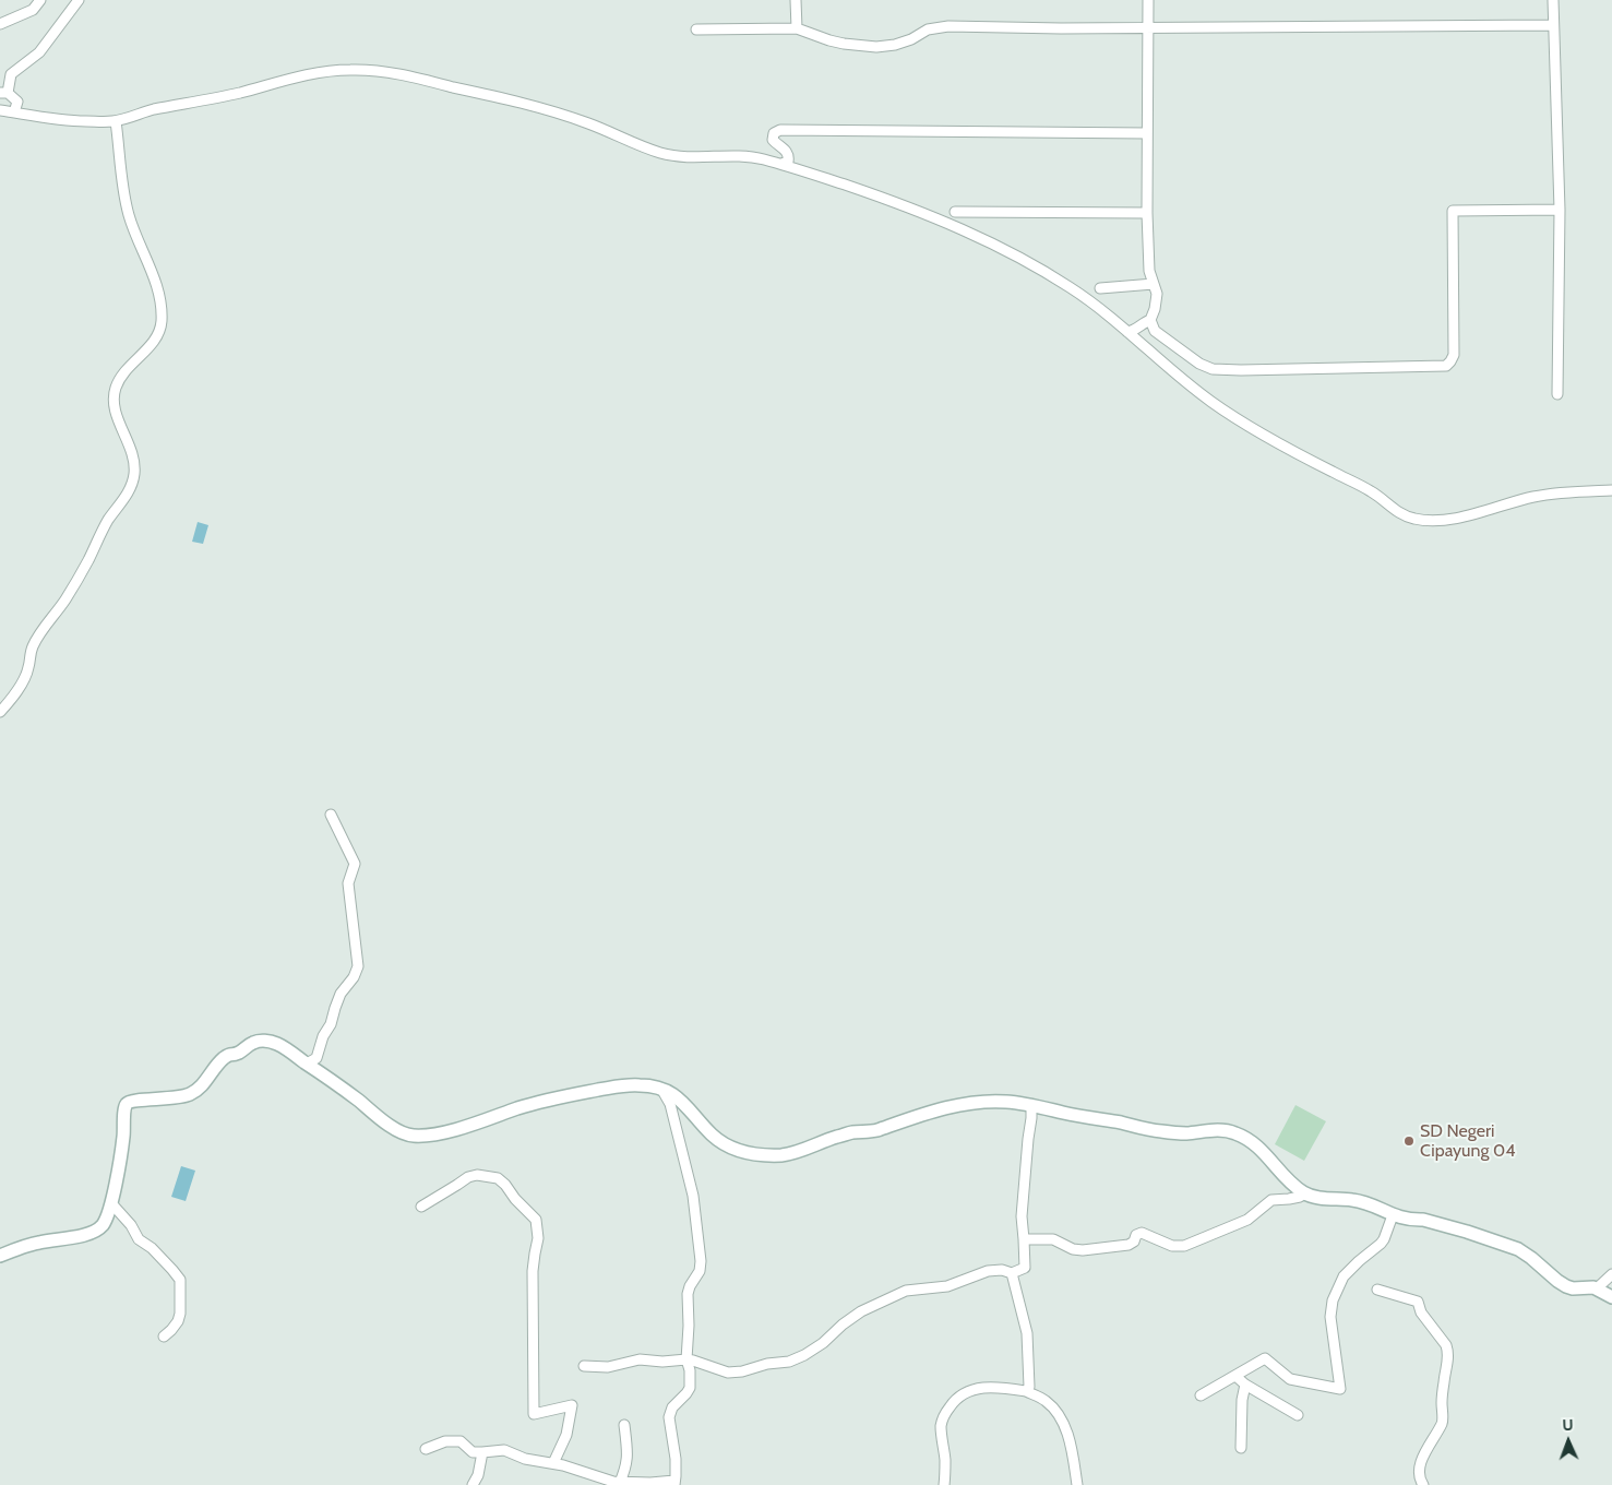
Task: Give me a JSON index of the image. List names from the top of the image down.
{
  "places": ["SD Negeri Cipayung 04"],
  "north": "top"
}
